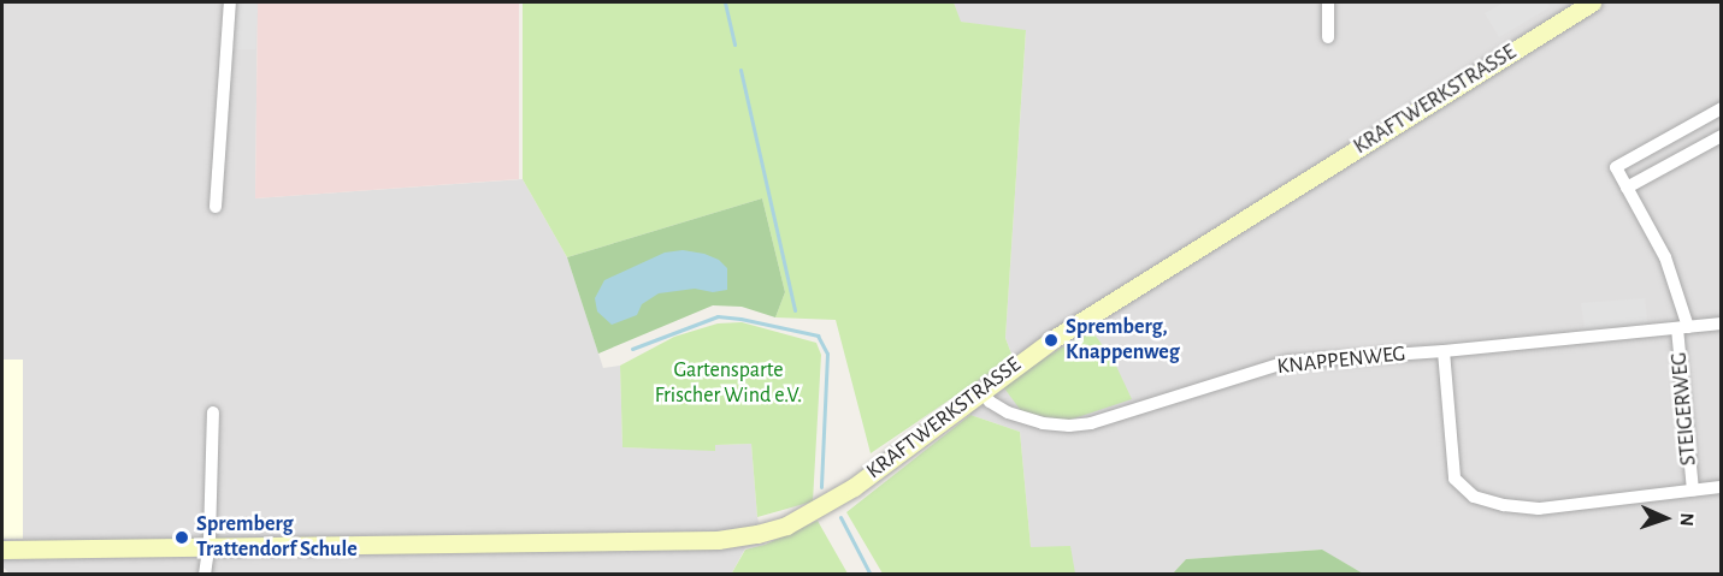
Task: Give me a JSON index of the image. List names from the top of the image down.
{
  "streets": {
    "main road": ["KRAFTWERKSTRASSE"],
    "street": ["KNAPPENWEG", "STEIGERWEG"]
  },
  "crossings": [
    ["KRAFTWERKSTRASSE", "KNAPPENWEG"],
    ["KNAPPENWEG", "STEIGERWEG"]
  ],
  "parks": ["Gartensparte Frischer Wind e.V."],
  "places": ["Spremberg, Knappenweg", "Spremberg Trattendorf Schule"],
  "north": "right"
}
